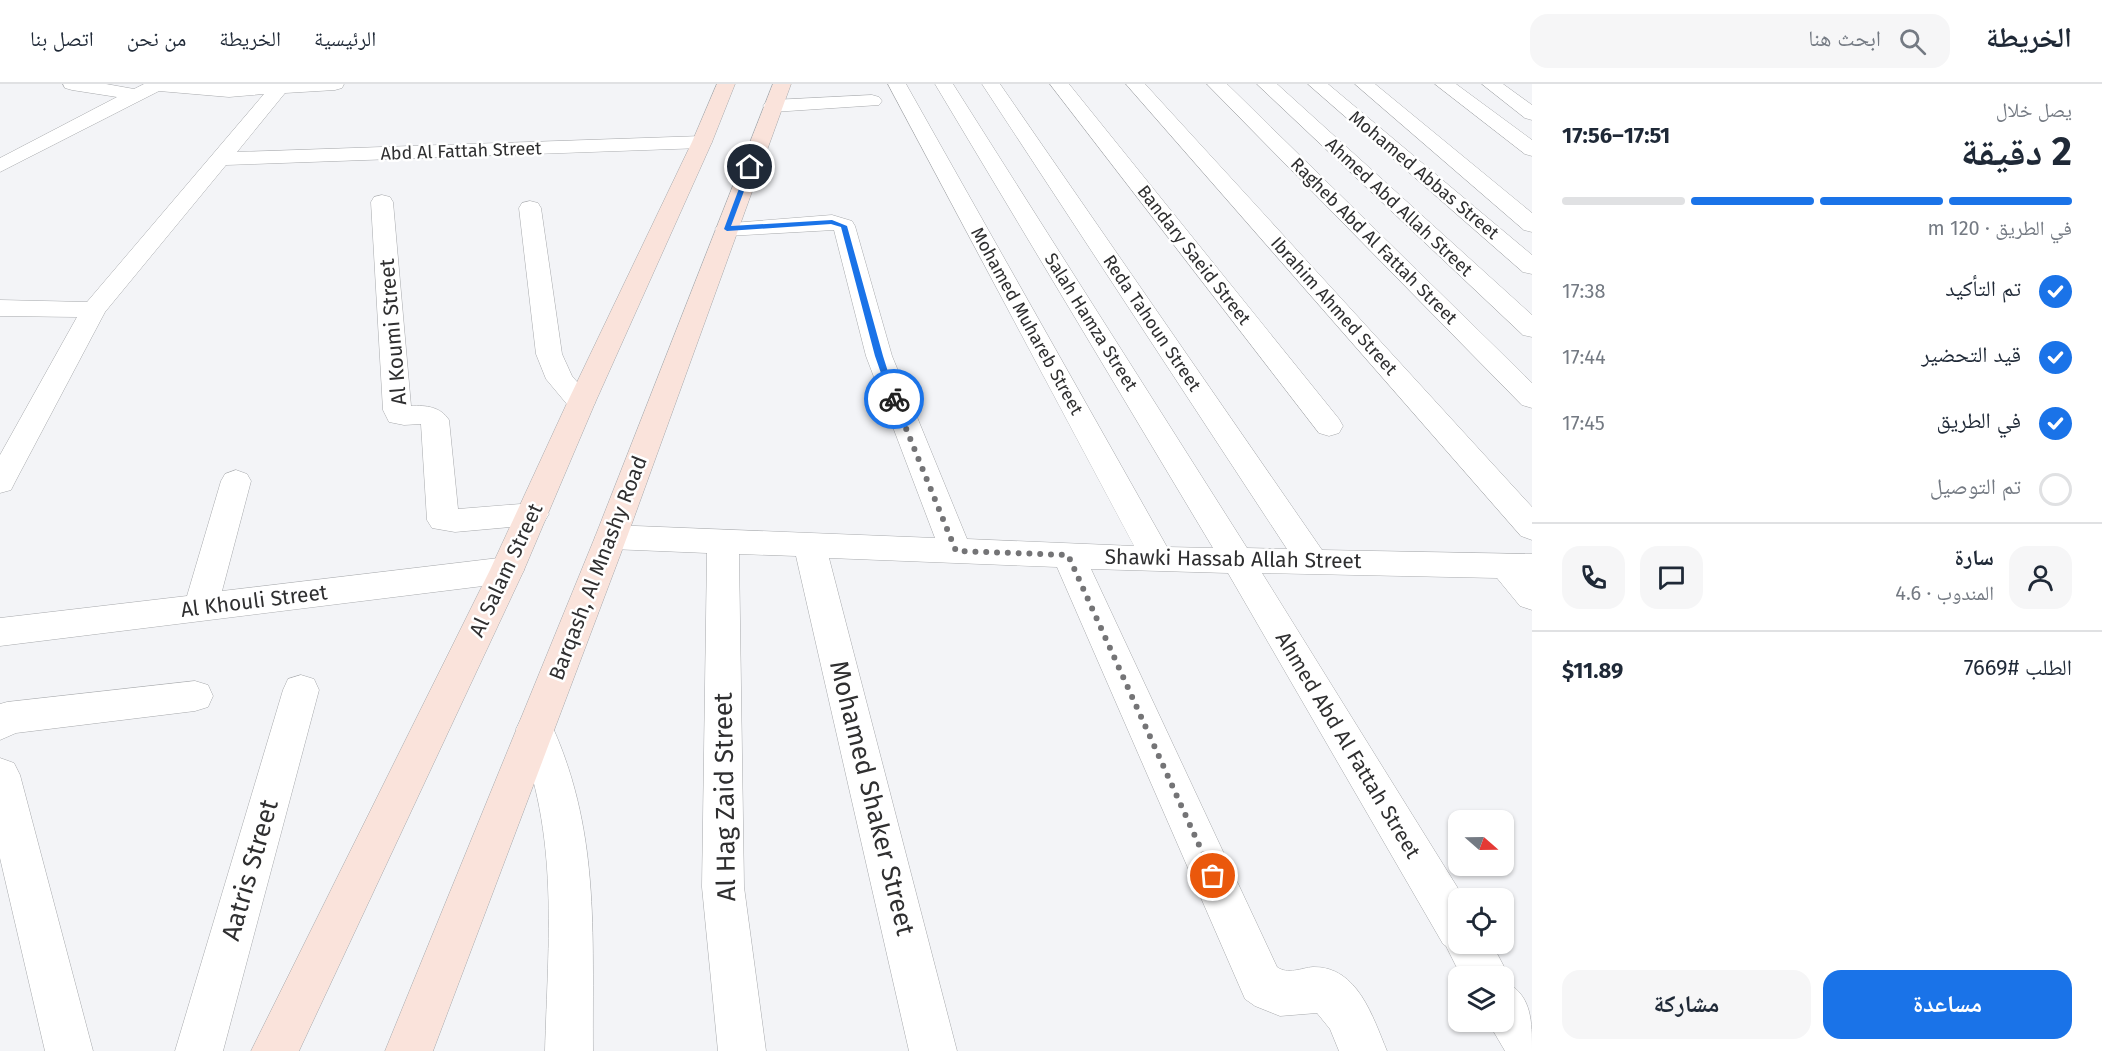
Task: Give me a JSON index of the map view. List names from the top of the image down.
{
  "streets": {
    "street": [
      "Abd Al Fattah Street",
      "Mohamed Abbas Street",
      "Ahmed Abd Allah Street",
      "Ragheb Abd Al Fattah Street",
      "Bandary Saeid Street",
      "Ibrahim Ahmed Street",
      "Mohamed Muhareb Street",
      "Salah Hamza Street",
      "Reda Tahoun Street",
      "Al Koumi Street",
      "Shawki Hassab Allah Street",
      "Barqash, Al Mnashy Road",
      "Al Salam Street",
      "Al Khouli Street",
      "Ahmed Abd Al Fattah Street",
      "Al Hag Zaid Street",
      "Mohamed Shaker Street",
      "Aatris Street"
    ]
  },
  "crossings": [
    ["Abd Al Fattah Street", "Al Salam Street"],
    ["Mohamed Muhareb Street", "Shawki Hassab Allah Street"],
    ["Salah Hamza Street", "Shawki Hassab Allah Street"],
    ["Salah Hamza Street", "Ahmed Abd Al Fattah Street"],
    ["Reda Tahoun Street", "Shawki Hassab Allah Street"],
    ["Al Koumi Street", "Al Salam Street"],
    ["Shawki Hassab Allah Street", "Barqash, Al Mnashy Road"],
    ["Shawki Hassab Allah Street", "Ahmed Abd Al Fattah Street"],
    ["Shawki Hassab Allah Street", "Al Hag Zaid Street"],
    ["Shawki Hassab Allah Street", "Mohamed Shaker Street"],
    ["Al Salam Street", "Al Khouli Street"]
  ],
  "north": "right",
  "page": {
    "header": "الخريطة",
    "search": "ابحث هنا",
    "nav": [
      "الرئيسية",
      "الخريطة",
      "من نحن",
      "اتصل بنا"
    ],
    "heading": ["2 دقيقة", "يصل خلال", "17:51–17:56"],
    "panel": [
      "سارة",
      "المندوب · 4.6",
      "الطلب #7669",
      "$11.89"
    ],
    "bar": "في الطريق · 120 m",
    "list": [
      ["تم التأكيد", "17:38"],
      ["قيد التحضير", "17:44"],
      ["في الطريق", "17:45"],
      "تم التوصيل"
    ],
    "buttons": ["مساعدة", "مشاركة"]
  }
}
